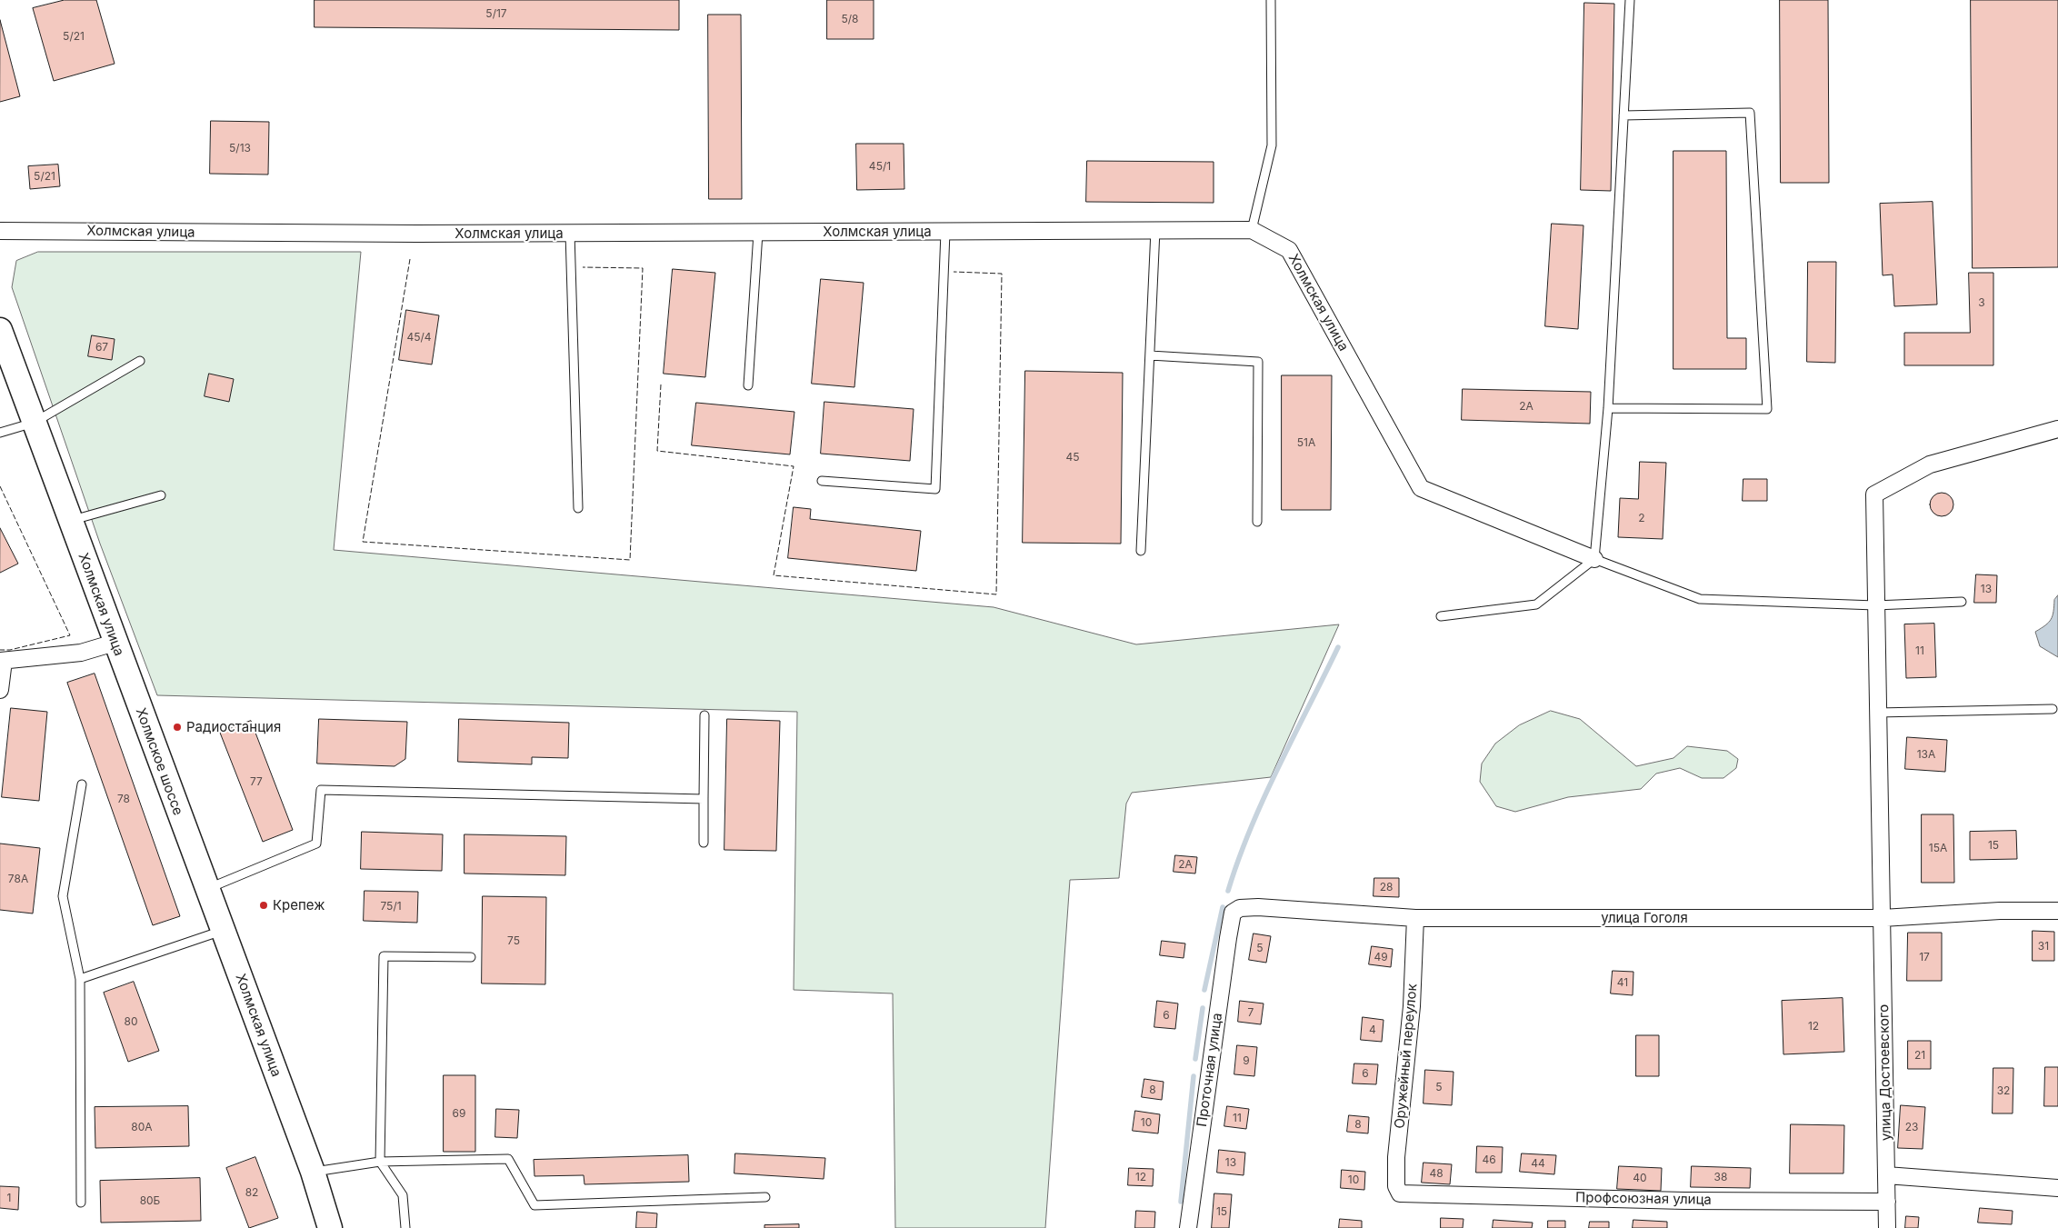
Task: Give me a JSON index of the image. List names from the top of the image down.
{
  "streets": {
    "main road": ["Холмская улица", "Холмское шоссе"],
    "street": [
      "улица Гоголя",
      "Оружейный переулок",
      "Проточная улица",
      "улица Достоевского",
      "Профсоюзная улица"
    ]
  },
  "crossings": [
    ["Холмская улица", "Холмское шоссе"],
    ["улица Гоголя", "Оружейный переулок"],
    ["улица Гоголя", "Проточная улица"],
    ["улица Гоголя", "улица Достоевского"],
    ["Оружейный переулок", "Профсоюзная улица"],
    ["улица Достоевского", "Профсоюзная улица"]
  ],
  "places": ["Радиостанция", "Крепеж"],
  "house_numbers": [
    "5/17",
    "5/8",
    "5/21",
    "5/13",
    "45/1",
    "5/21",
    "3",
    "45/4",
    "67",
    "2А",
    "51А",
    "45",
    "2",
    "13",
    "11",
    "13А",
    "77",
    "78",
    "15",
    "15А",
    "2А",
    "78А",
    "28",
    "75/1",
    "75",
    "31",
    "5",
    "49",
    "17",
    "41",
    "7",
    "6",
    "80",
    "12",
    "4",
    "21",
    "9",
    "6",
    "5",
    "8",
    "32",
    "69",
    "11",
    "10",
    "8",
    "80А",
    "23",
    "46",
    "13",
    "44",
    "48",
    "12",
    "38",
    "40",
    "10",
    "82",
    "1",
    "80Б",
    "15"
  ]
}
